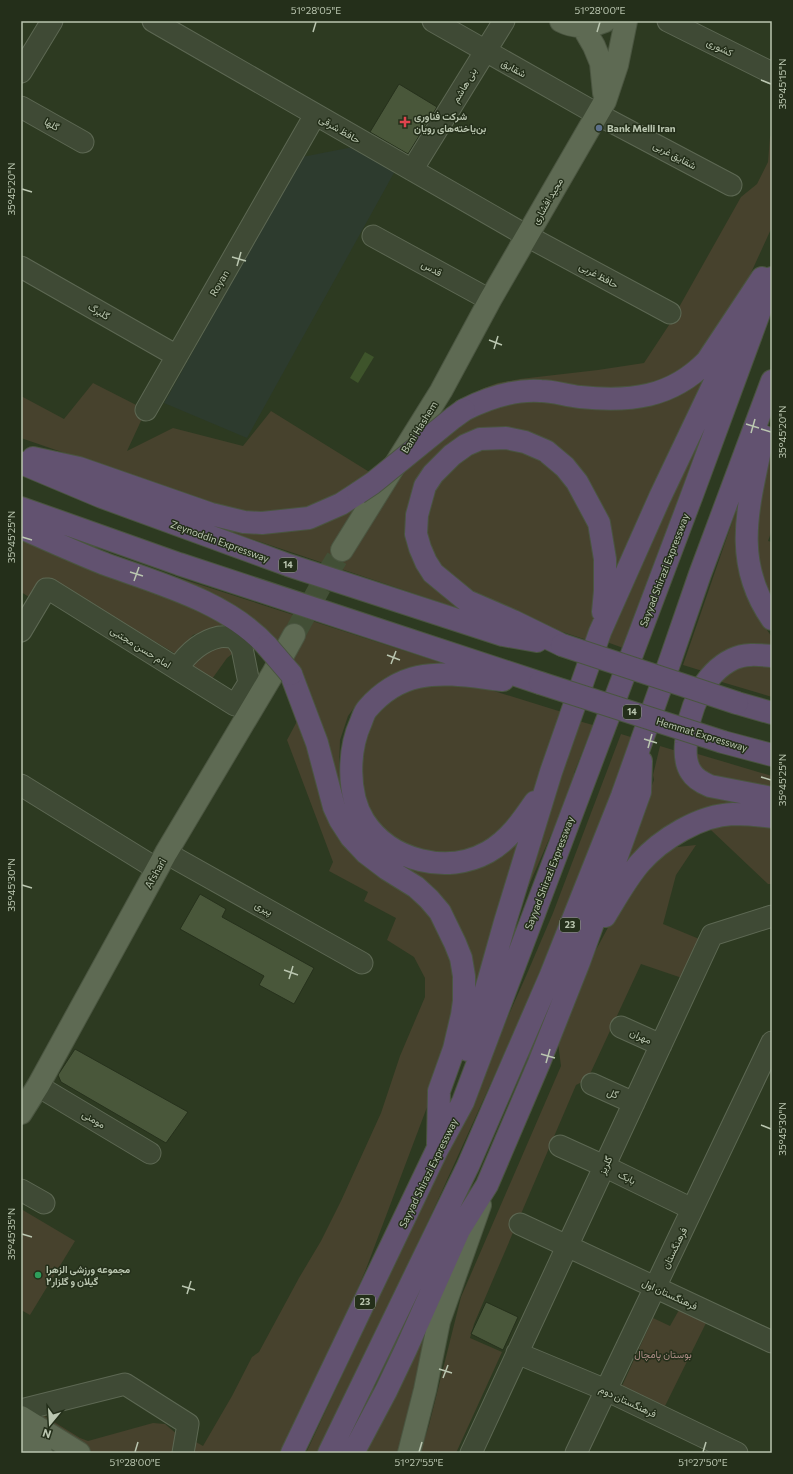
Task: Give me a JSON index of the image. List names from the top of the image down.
{
  "streets": {
    "highway": [
      "Zeynoddin Expressway",
      "14",
      "Sayyad Shirazi Expressway",
      "Hemmat Expressway",
      "23"
    ],
    "main road": ["مجید افشاری", "Bani Hashem", "Afshari"],
    "street": [
      "کشوری",
      "شقایق",
      "بنی هاشم",
      "گلها",
      "حافظ شرقی",
      "شقایق غربی",
      "قدس",
      "حافظ غربی",
      "Royan",
      "گلبرگ",
      "امام حسن مجتبی",
      "پیری",
      "مهران",
      "گل",
      "مومنی",
      "گلریز",
      "بابک",
      "فرهنگستان",
      "فرهنگستان اول",
      "فرهنگستان دوم"
    ]
  },
  "crossings": [
    ["شقایق", "بنی هاشم"],
    ["شقایق", "شقایق غربی"],
    ["شقایق", "مجید افشاری"],
    ["بنی هاشم", "حافظ شرقی"],
    ["حافظ شرقی", "مجید افشاری"],
    ["حافظ شرقی", "حافظ غربی"],
    ["حافظ شرقی", "Royan"],
    ["شقایق غربی", "مجید افشاری"],
    ["مجید افشاری", "قدس"],
    ["مجید افشاری", "حافظ غربی"],
    ["مجید افشاری", "Bani Hashem"],
    ["قدس", "Bani Hashem"],
    ["Royan", "گلبرگ"],
    ["Zeynoddin Expressway", "14"],
    ["14", "Hemmat Expressway"],
    ["Afshari", "پیری"],
    ["Afshari", "مومنی"],
    ["مهران", "گلریز"],
    ["گل", "گلریز"],
    ["گلریز", "بابک"],
    ["گلریز", "فرهنگستان اول"],
    ["گلریز", "فرهنگستان دوم"],
    ["بابک", "فرهنگستان"],
    ["فرهنگستان", "فرهنگستان اول"],
    ["فرهنگستان", "فرهنگستان دوم"]
  ],
  "parks": ["بوستان پامچال"],
  "places": {
    "health": ["شرکت فناوری بن‌یاخته‌های رویان"],
    "other": ["Bank Melli Iran", "مجموعه ورزشی الزهرا گیلان و گلزار۲"]
  },
  "north": "bottom",
  "coordinates": [
    "51°28'05\"E",
    "51°28'00\"E",
    "35°45'15\"N",
    "35°45'20\"N",
    "35°45'25\"N",
    "35°45'30\"N",
    "35°45'35\"N",
    "51°27'55\"E",
    "51°27'50\"E"
  ]
}
